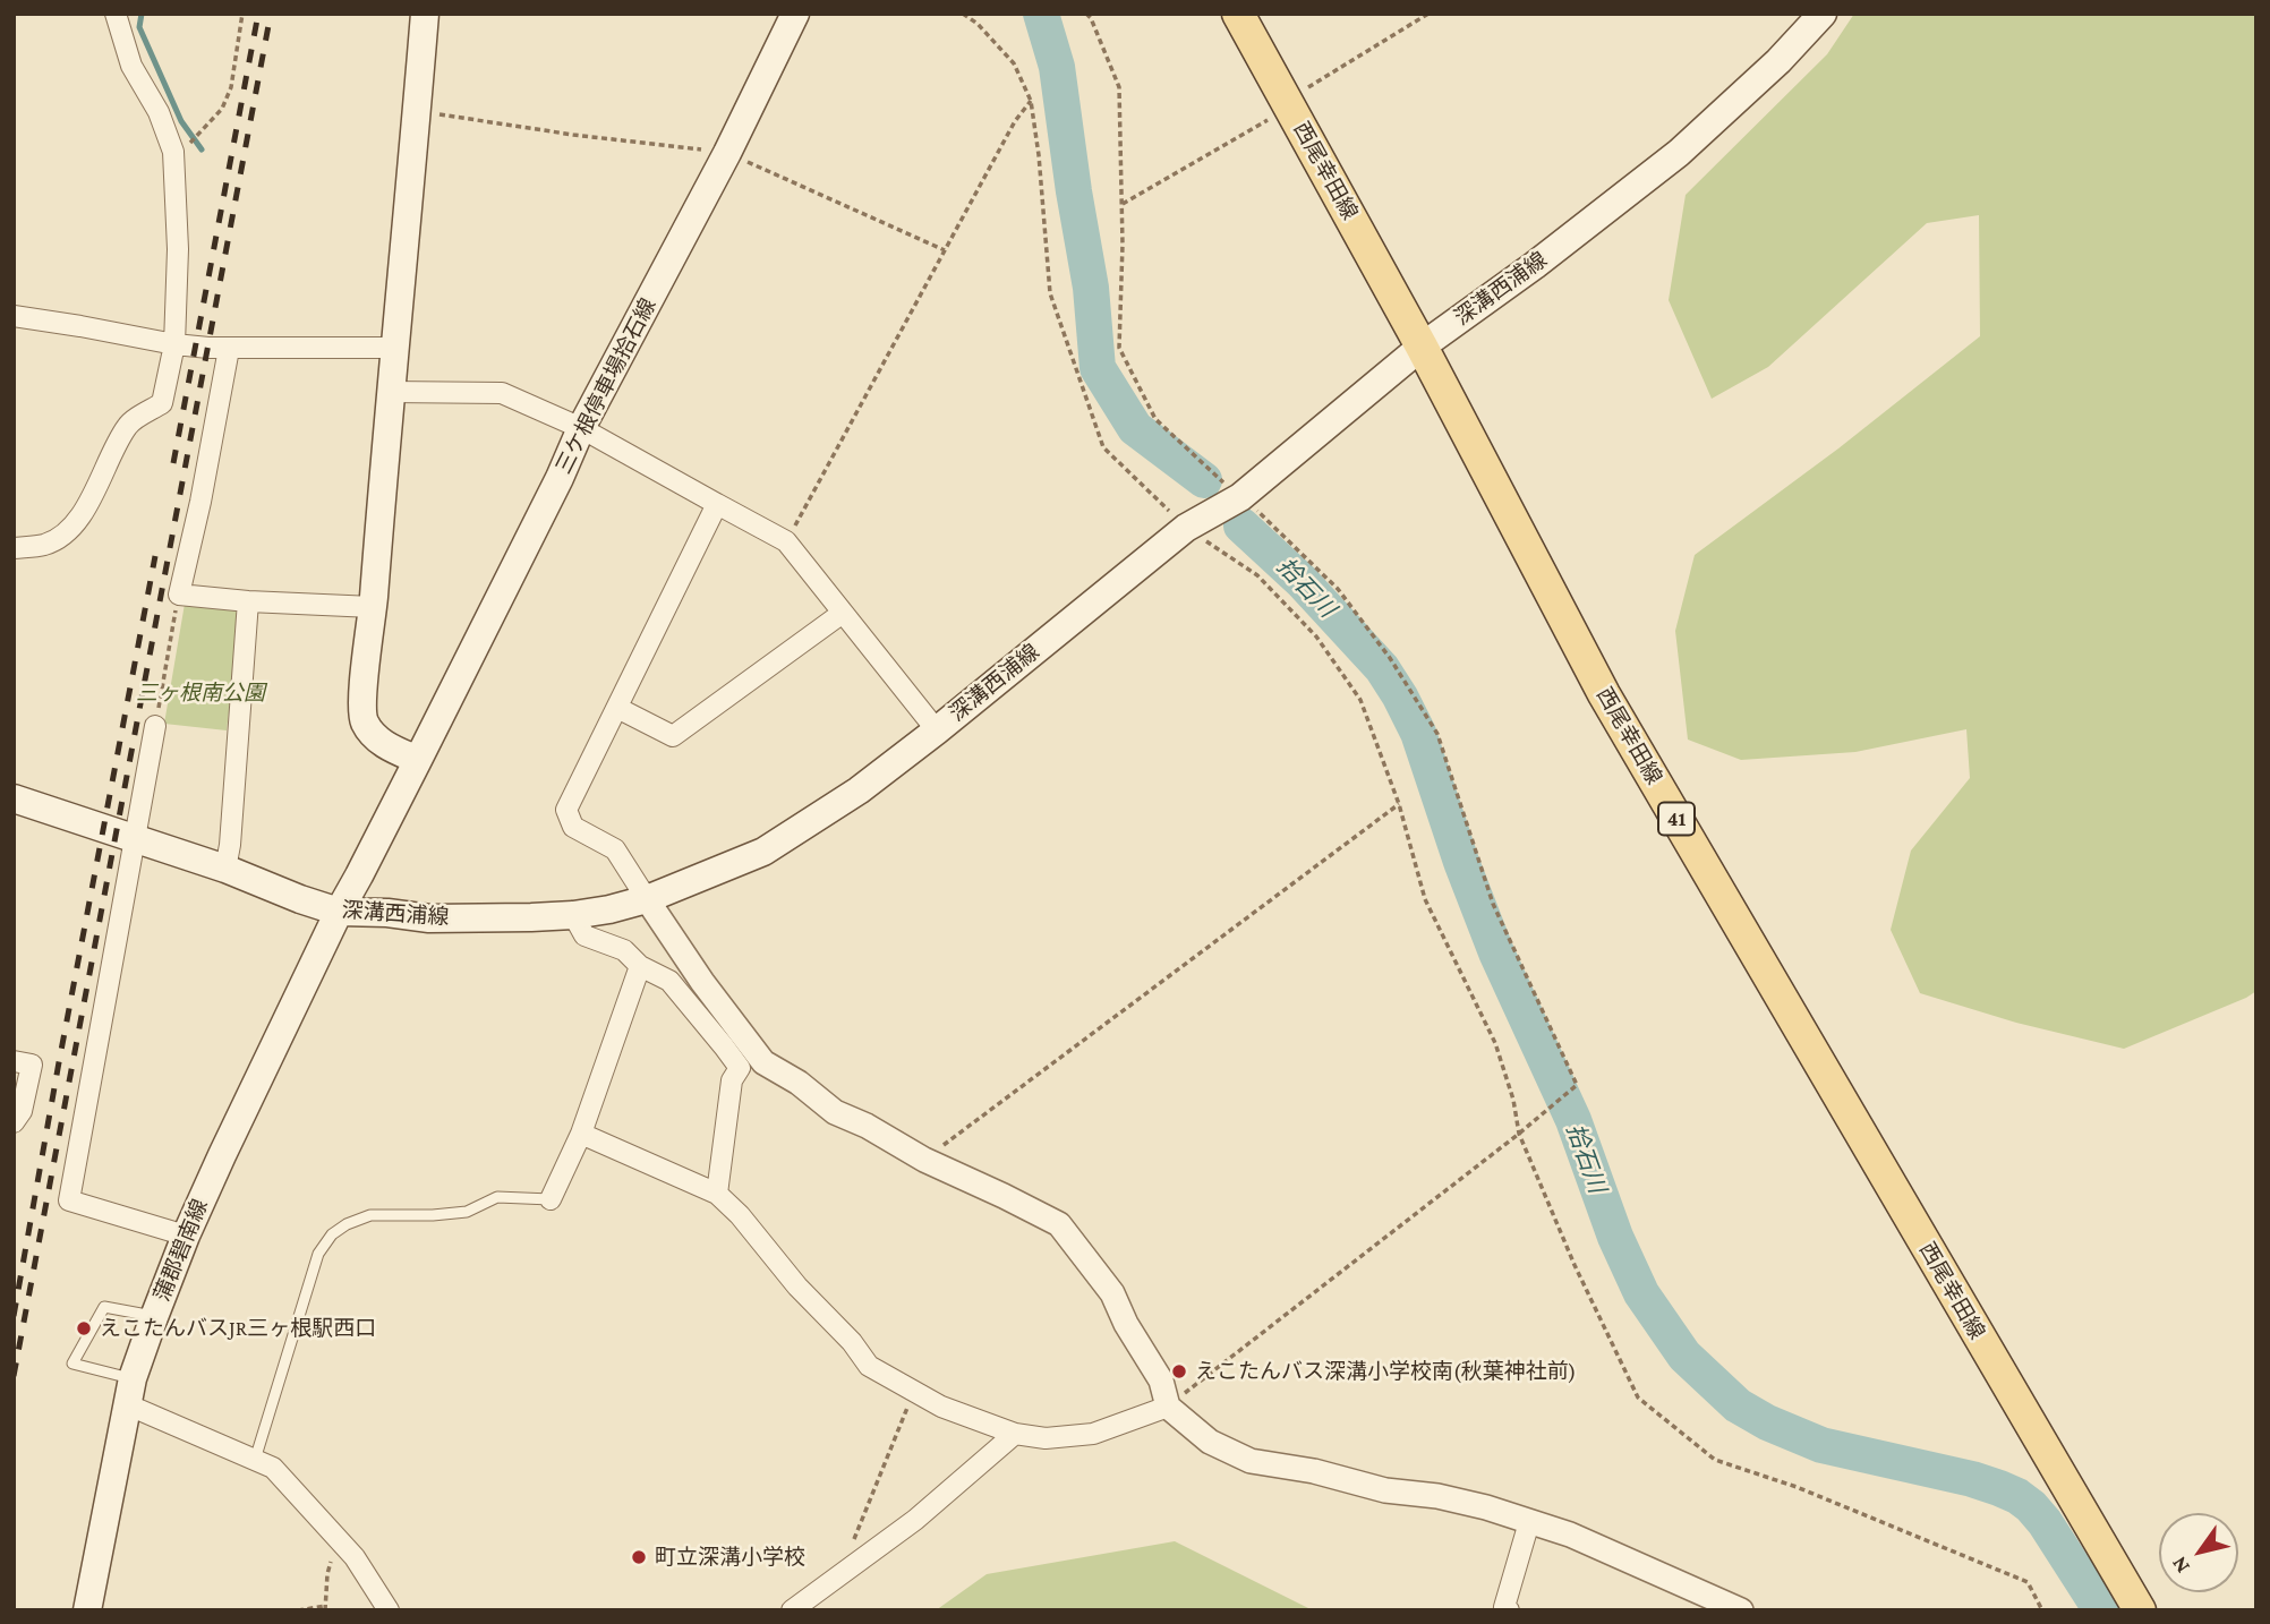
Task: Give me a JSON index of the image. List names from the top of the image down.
{
  "streets": {
    "main road": [
      "西尾幸田線",
      "深溝西浦線",
      "三ケ根停車場拾石線",
      "41",
      "蒲郡碧南線"
    ]
  },
  "crossings": [
    ["西尾幸田線", "深溝西浦線"],
    ["深溝西浦線", "三ケ根停車場拾石線"],
    ["深溝西浦線", "蒲郡碧南線"],
    ["三ケ根停車場拾石線", "蒲郡碧南線"]
  ],
  "water": ["拾石川"],
  "parks": ["三ヶ根南公園"],
  "places": ["えこたんバスJR三ヶ根駅西口", "えこたんバス深溝小学校南(秋葉神社前)", "町立深溝小学校"],
  "north": "bottom left"
}
